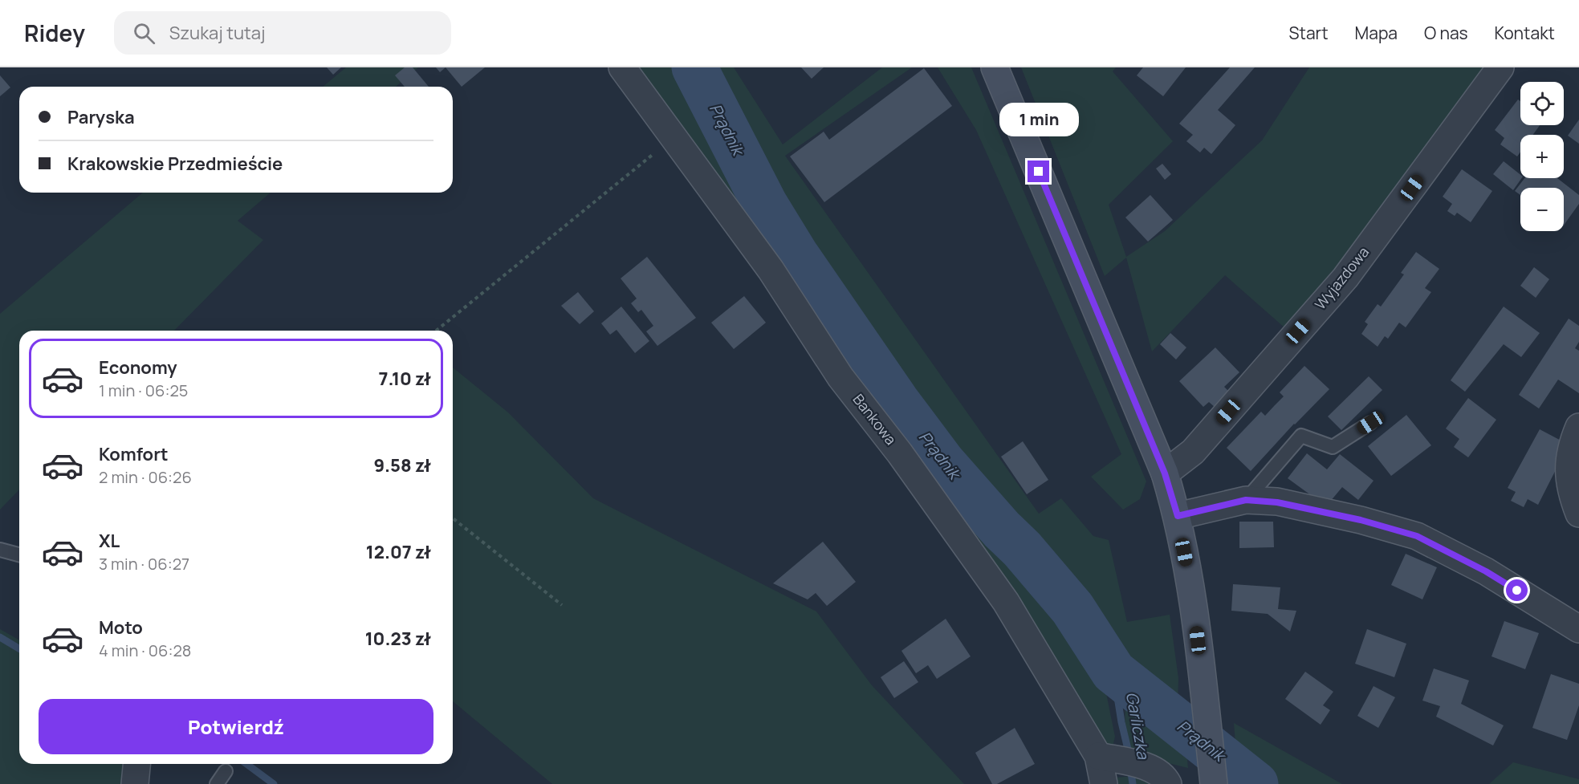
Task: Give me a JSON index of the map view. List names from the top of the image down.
{
  "streets": {
    "street": ["Wyjazdowa", "Bankowa"]
  },
  "water": ["Prądnik", "Garliczka"],
  "page": {
    "header": "Ridey",
    "search": "Szukaj tutaj",
    "nav": [
      "Start",
      "Mapa",
      "O nas",
      "Kontakt"
    ],
    "map_buttons": ["+", "−"],
    "banner": ["Paryska", "Krakowskie Przedmieście"],
    "bubble": "1 min",
    "list": [
      {
        "name": "Economy",
        "note": "1 min · 06:25",
        "value": "7.10 zł"
      },
      {
        "name": "Komfort",
        "note": "2 min · 06:26",
        "value": "9.58 zł"
      },
      {
        "name": "XL",
        "note": "3 min · 06:27",
        "value": "12.07 zł"
      },
      {
        "name": "Moto",
        "note": "4 min · 06:28",
        "value": "10.23 zł"
      }
    ],
    "buttons": "Potwierdź"
  }
}
